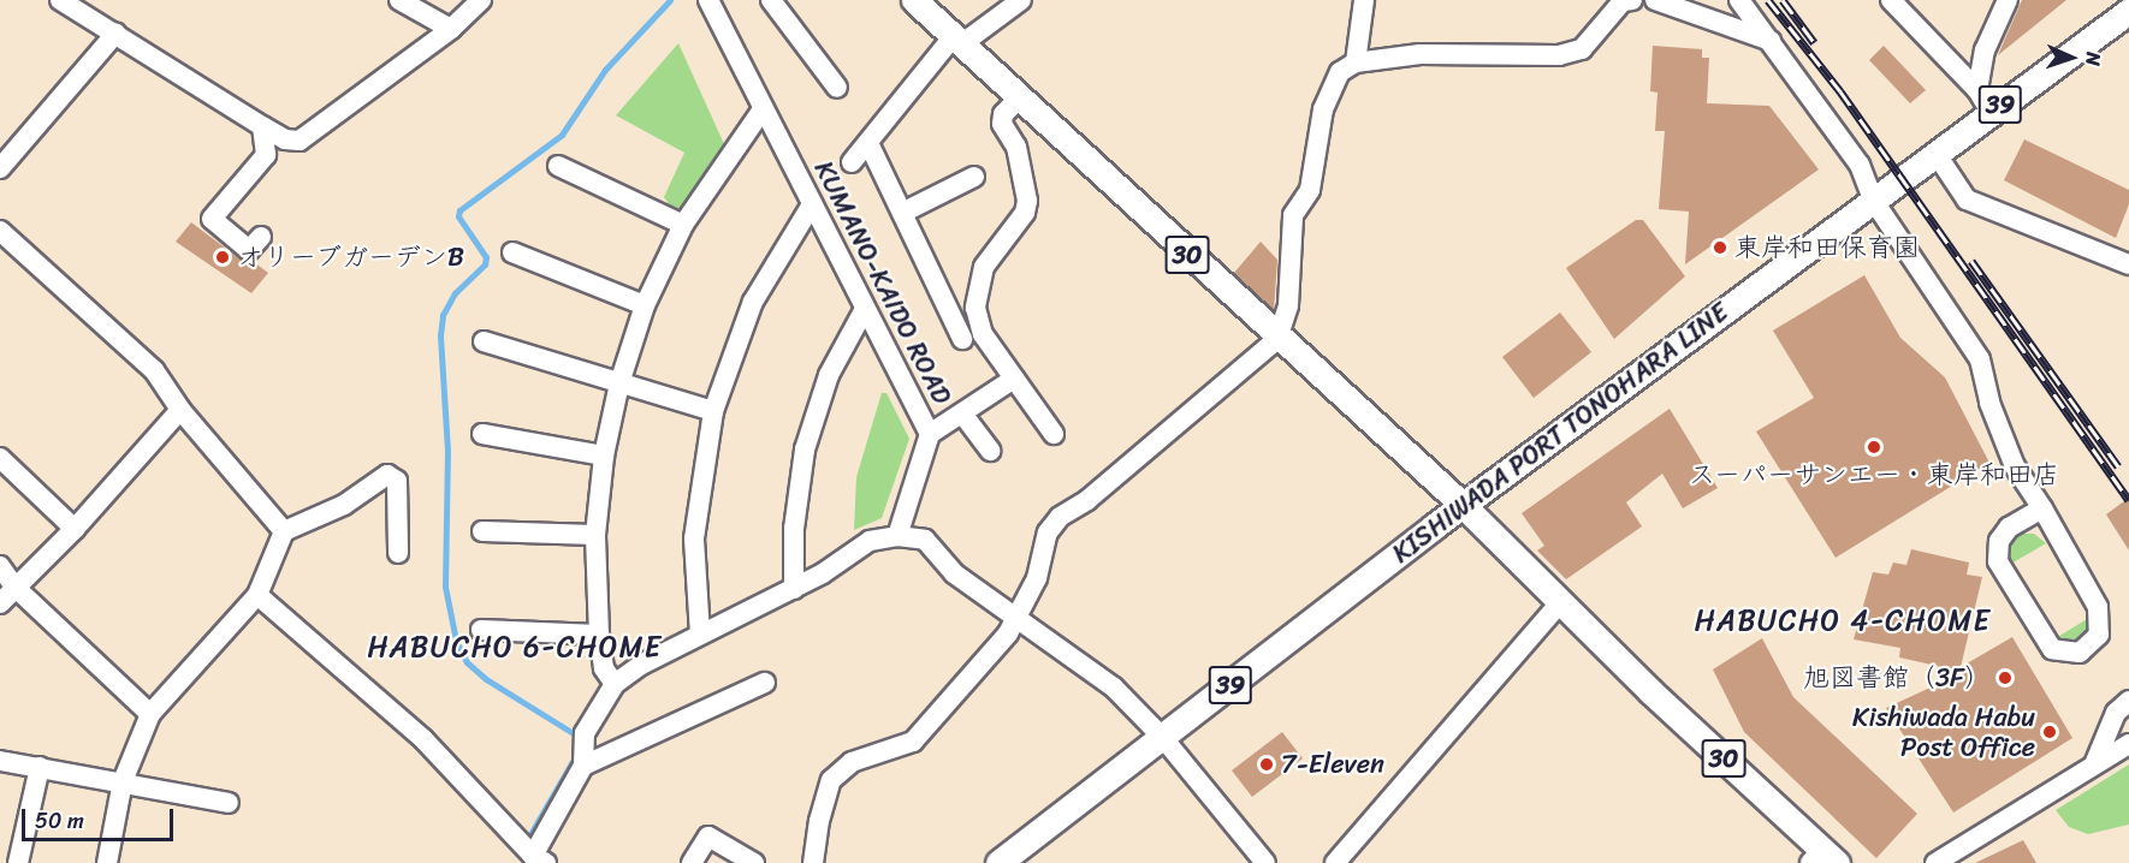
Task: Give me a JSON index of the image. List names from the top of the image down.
{
  "streets": {
    "main road": ["39", "30", "KISHIWADA PORT TONOHARA LINE"],
    "street": ["KUMANO-KAIDO ROAD"]
  },
  "crossings": [
    ["30", "KISHIWADA PORT TONOHARA LINE"]
  ],
  "districts": ["HABUCHO 4-CHOME", "HABUCHO 6-CHOME"],
  "places": [
    "東岸和田保育園",
    "オリーブガーデンB",
    "スーパーサンエー・東岸和田店",
    "旭図書館（3F）",
    "Kishiwada Habu Post Office",
    "7-Eleven"
  ],
  "scale_bar": "50 m",
  "north": "right"
}
